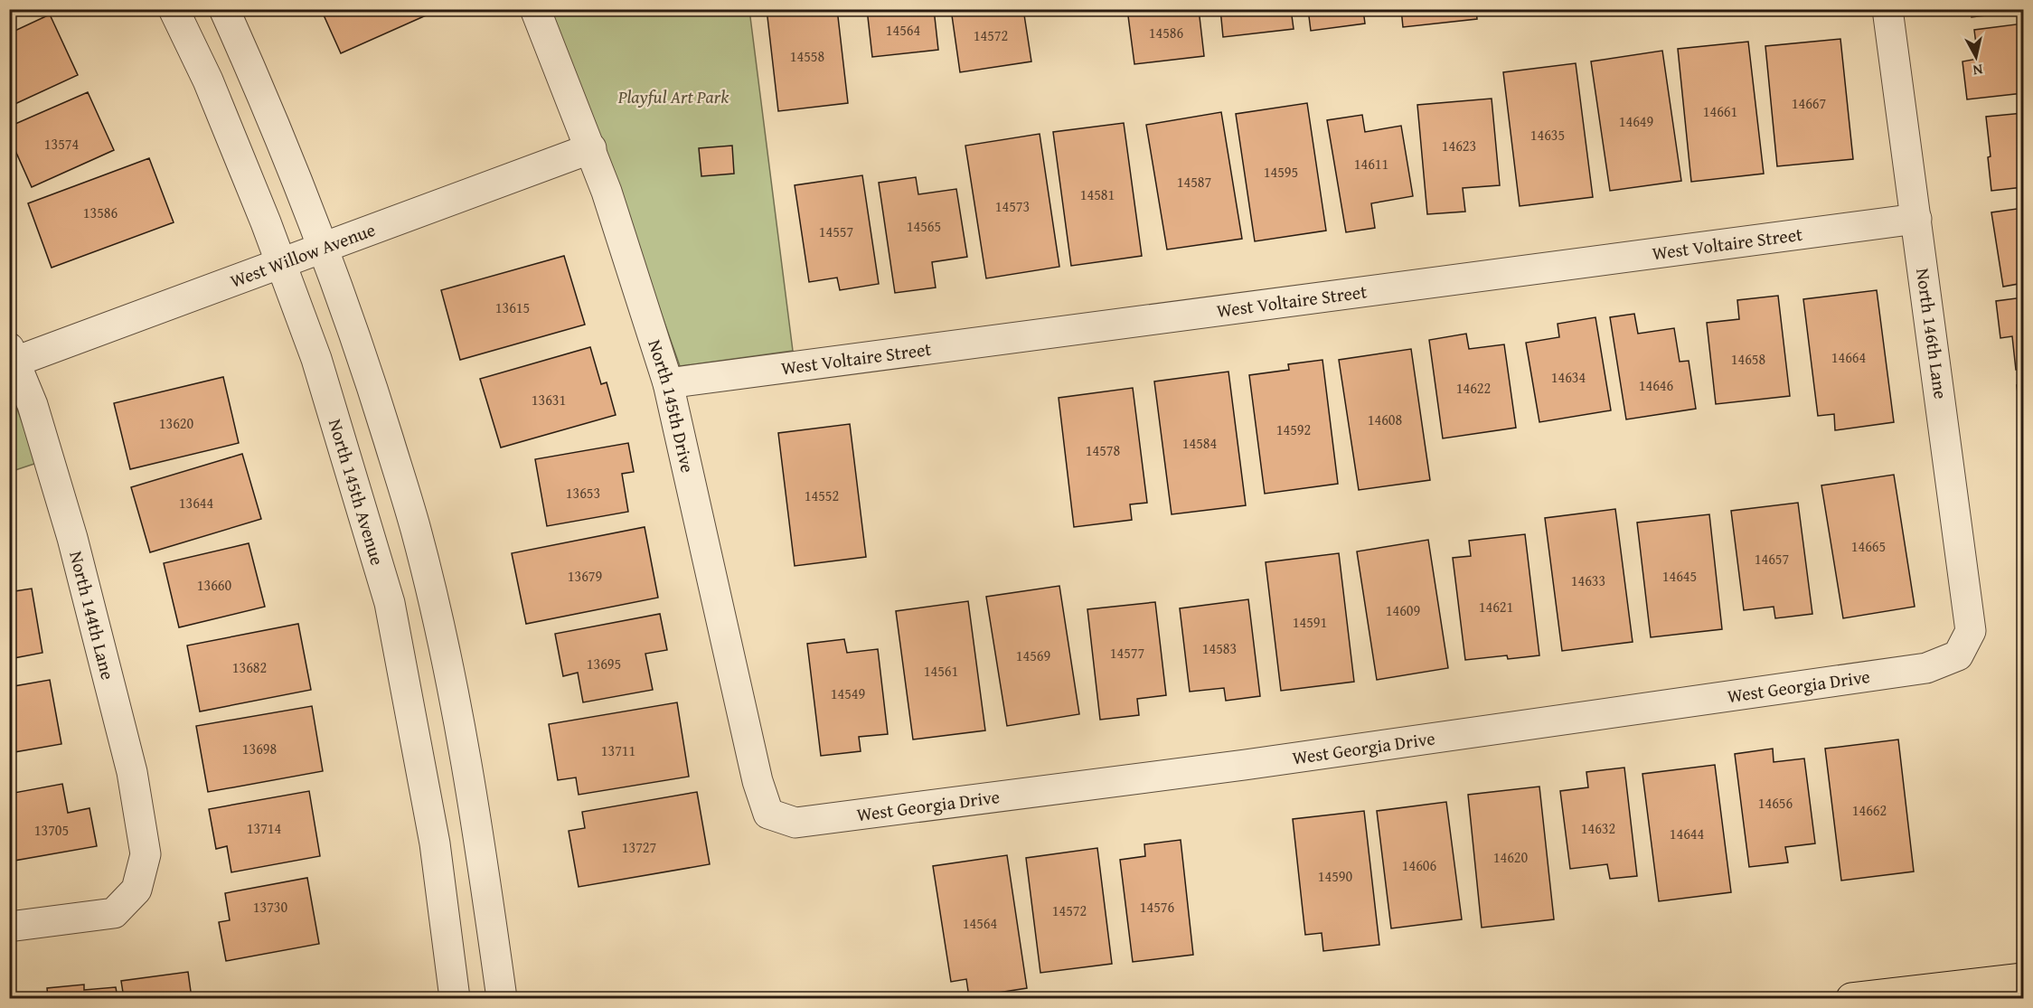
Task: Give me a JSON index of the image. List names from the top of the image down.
{
  "streets": {
    "street": [
      "West Voltaire Street",
      "West Willow Avenue",
      "North 146th Lane",
      "North 145th Drive",
      "North 145th Avenue",
      "North 144th Lane",
      "West Georgia Drive"
    ]
  },
  "crossings": [
    ["West Voltaire Street", "North 146th Lane"],
    ["West Voltaire Street", "North 145th Drive"],
    ["West Willow Avenue", "North 145th Drive"],
    ["West Willow Avenue", "North 145th Avenue"],
    ["West Willow Avenue", "North 144th Lane"],
    ["North 146th Lane", "West Georgia Drive"],
    ["North 145th Drive", "West Georgia Drive"]
  ],
  "parks": ["Playful Art Park"],
  "house_numbers": [
    "14564",
    "14586",
    "14572",
    "14558",
    "14667",
    "14661",
    "14649",
    "14635",
    "13574",
    "14623",
    "14611",
    "14595",
    "14587",
    "14581",
    "14573",
    "13586",
    "14565",
    "14557",
    "13615",
    "14664",
    "14658",
    "14634",
    "14646",
    "14622",
    "13631",
    "14608",
    "13620",
    "14592",
    "14584",
    "14578",
    "13653",
    "14552",
    "13644",
    "14665",
    "14657",
    "13679",
    "14645",
    "14633",
    "13660",
    "14621",
    "14609",
    "14591",
    "14583",
    "14577",
    "14569",
    "13695",
    "13682",
    "14561",
    "14549",
    "13698",
    "13711",
    "14656",
    "14662",
    "13714",
    "14632",
    "13705",
    "14644",
    "13727",
    "14620",
    "14606",
    "14590",
    "13730",
    "14576",
    "14572",
    "14564"
  ],
  "north": "bottom"
}
